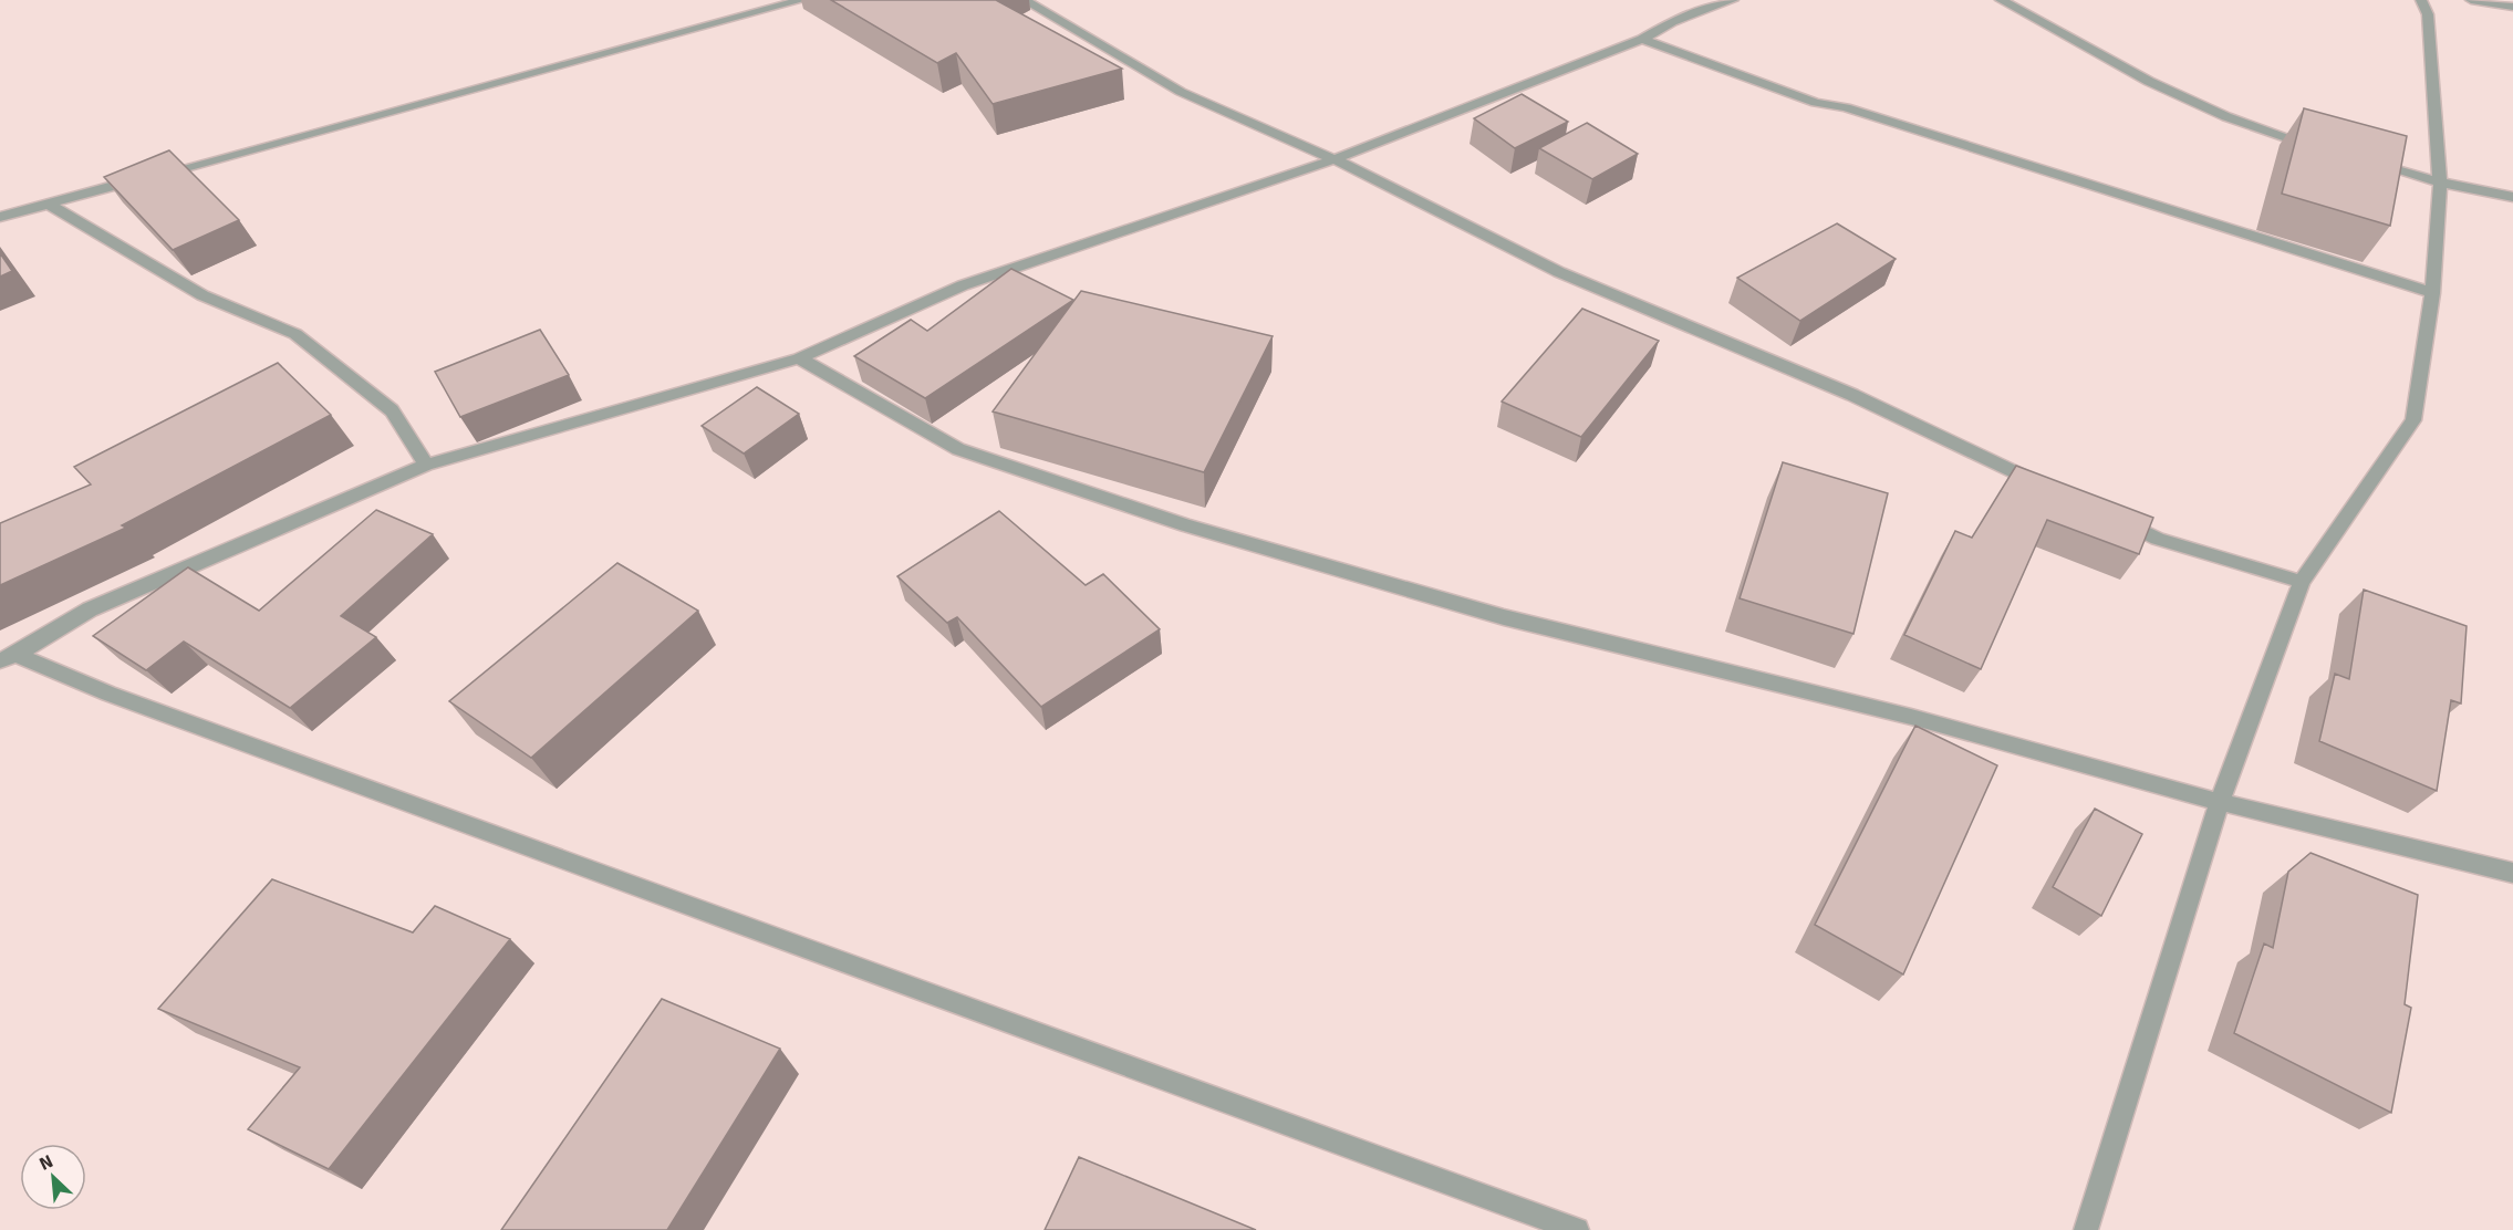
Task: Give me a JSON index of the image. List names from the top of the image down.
{
  "north": "top left"
}
